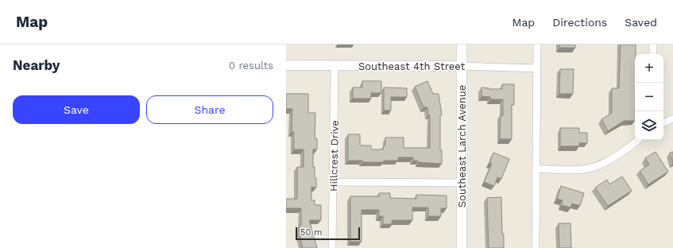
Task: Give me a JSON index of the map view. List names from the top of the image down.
{
  "streets": {
    "main road": ["Southeast Larch Avenue"],
    "street": ["Southeast 4th Street", "Hillcrest Drive"]
  },
  "crossings": [
    ["Southeast 4th Street", "Southeast Larch Avenue"],
    ["Southeast 4th Street", "Hillcrest Drive"]
  ],
  "scale_bar": "50 m",
  "page": {
    "header": "Map",
    "nav": ["Map", "Directions", "Saved"],
    "heading": ["Nearby", "0 results"],
    "map_buttons": ["+", "−"],
    "buttons": ["Save", "Share"],
    "scale": "50 m"
  }
}
